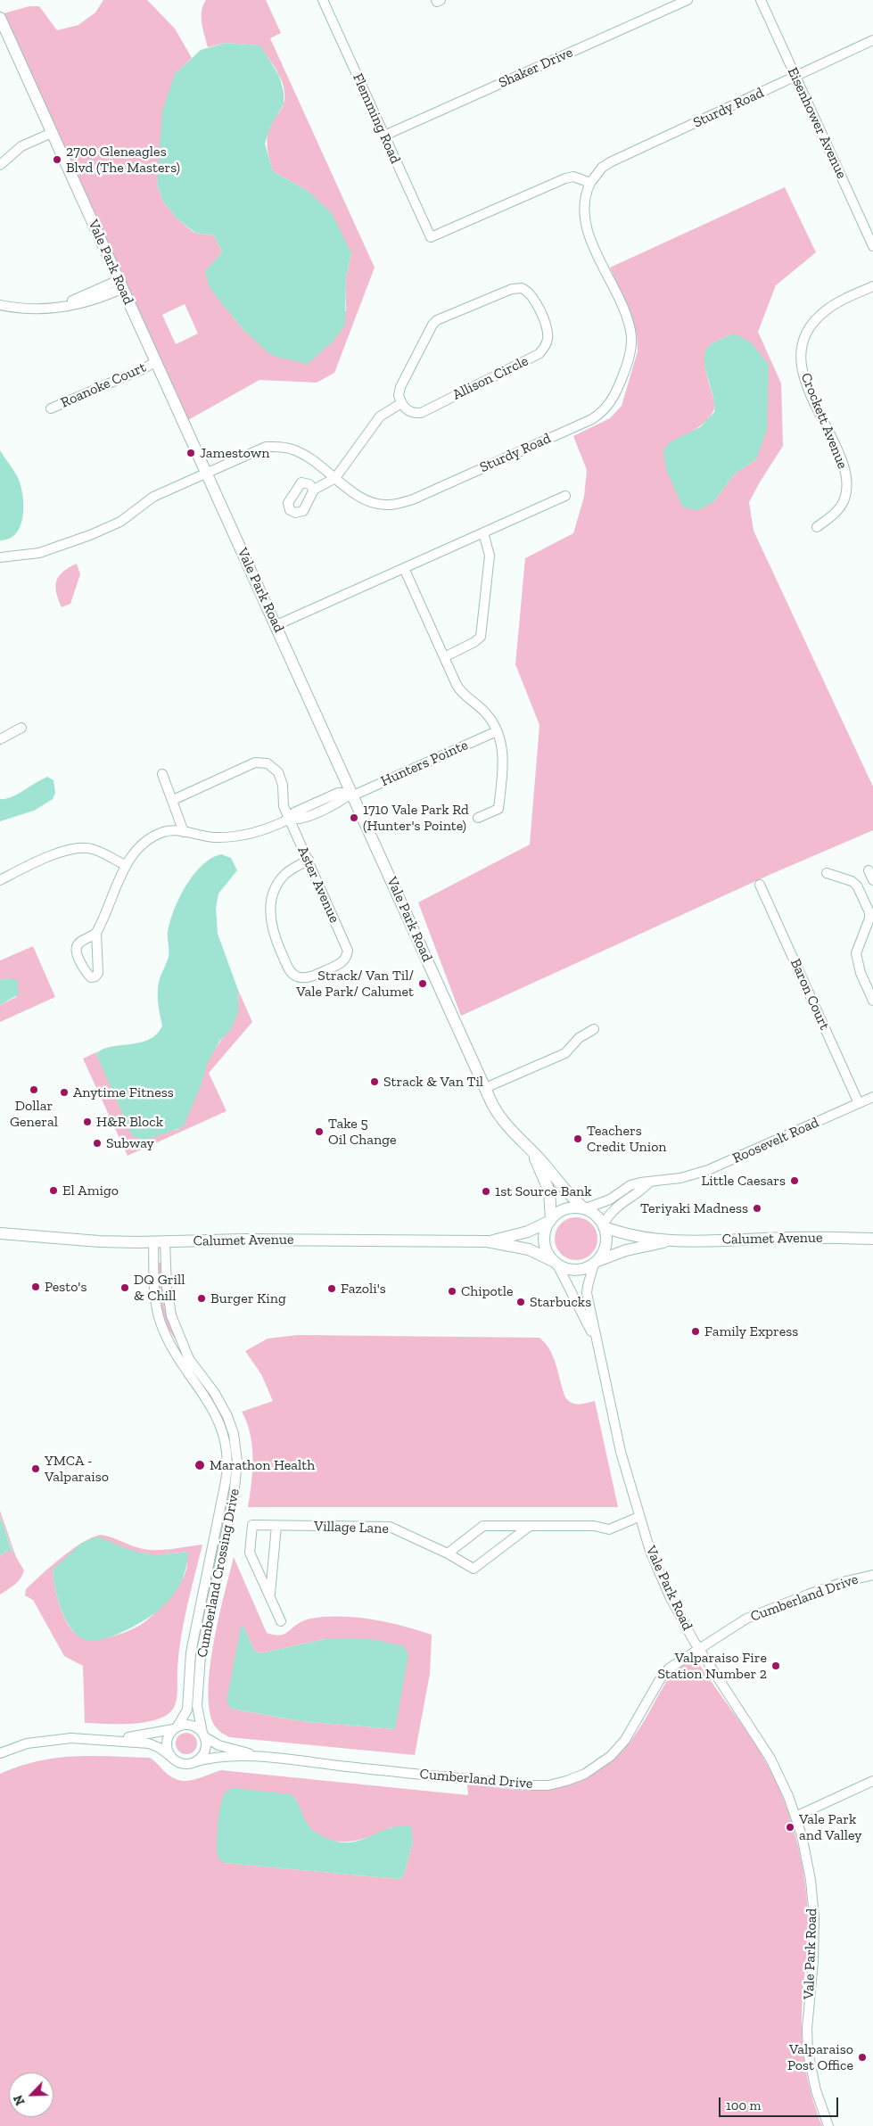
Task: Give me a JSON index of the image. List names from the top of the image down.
{
  "streets": {
    "main road": ["Vale Park Road", "Calumet Avenue"],
    "street": [
      "Shaker Drive",
      "Sturdy Road",
      "Flemming Road",
      "Eisenhower Avenue",
      "Allison Circle",
      "Roanoke Court",
      "Crockett Avenue",
      "Hunters Pointe",
      "Aster Avenue",
      "Baron Court",
      "Roosevelt Road",
      "Village Lane",
      "Cumberland Crossing Drive",
      "Cumberland Drive"
    ]
  },
  "crossings": [
    ["Shaker Drive", "Flemming Road"],
    ["Sturdy Road", "Flemming Road"],
    ["Sturdy Road", "Eisenhower Avenue"],
    ["Sturdy Road", "Vale Park Road"],
    ["Vale Park Road", "Roanoke Court"],
    ["Vale Park Road", "Hunters Pointe"],
    ["Vale Park Road", "Roosevelt Road"],
    ["Vale Park Road", "Calumet Avenue"],
    ["Vale Park Road", "Cumberland Drive"],
    ["Hunters Pointe", "Aster Avenue"],
    ["Baron Court", "Roosevelt Road"],
    ["Roosevelt Road", "Calumet Avenue"],
    ["Calumet Avenue", "Cumberland Crossing Drive"],
    ["Cumberland Crossing Drive", "Cumberland Drive"]
  ],
  "places": [
    "2700 Gleneagles Blvd (The Masters)",
    "Jamestown",
    "1710 Vale Park Rd (Hunter's Pointe)",
    "Strack/ Van Til/ Vale Park/ Calumet",
    "Strack & Van Til",
    "Dollar General",
    "Anytime Fitness",
    "H&R Block",
    "Take 5 Oil Change",
    "Teachers Credit Union",
    "Subway",
    "Little Caesars",
    "El Amigo",
    "1st Source Bank",
    "Teriyaki Madness",
    "Pesto's",
    "DQ Grill & Chill",
    "Fazoli's",
    "Chipotle",
    "Burger King",
    "Starbucks",
    "Family Express",
    "Marathon Health",
    "YMCA - Valparaiso",
    "Valparaiso Fire Station Number 2",
    "Vale Park and Valley",
    "Valparaiso Post Office"
  ],
  "scale_bar": "100 m",
  "north": "bottom left"
}
